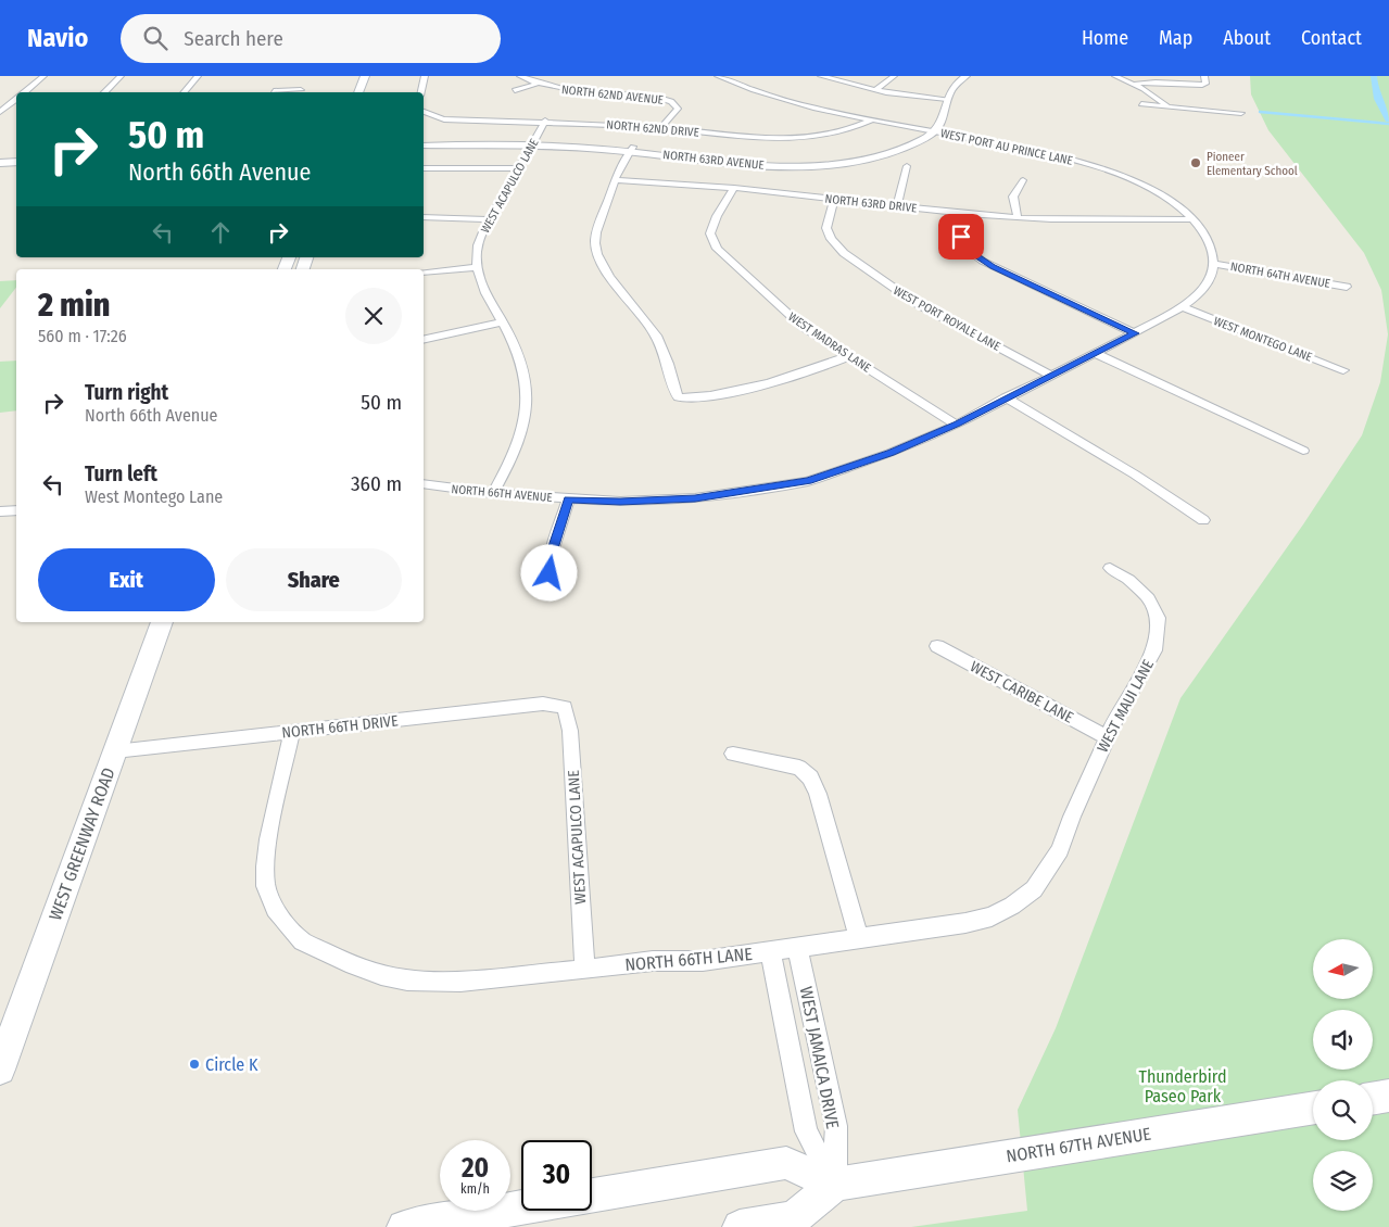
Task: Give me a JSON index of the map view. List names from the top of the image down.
{
  "streets": {
    "main road": ["WEST GREENWAY ROAD", "NORTH 67TH AVENUE"],
    "street": [
      "NORTH 62ND AVENUE",
      "NORTH 62ND DRIVE",
      "WEST PORT AU PRINCE LANE",
      "NORTH 63RD AVENUE",
      "WEST ACAPULCO LANE",
      "NORTH 63RD DRIVE",
      "NORTH 64TH AVENUE",
      "WEST PORT ROYALE LANE",
      "WEST MONTEGO LANE",
      "WEST MADRAS LANE",
      "NORTH 66TH AVENUE",
      "WEST CARIBE LANE",
      "WEST MAUI LANE",
      "NORTH 66TH DRIVE",
      "NORTH 66TH LANE",
      "WEST JAMAICA DRIVE"
    ]
  },
  "crossings": [
    ["NORTH 62ND AVENUE", "NORTH 62ND DRIVE"],
    ["NORTH 62ND DRIVE", "WEST PORT AU PRINCE LANE"],
    ["NORTH 62ND DRIVE", "WEST ACAPULCO LANE"],
    ["WEST PORT AU PRINCE LANE", "NORTH 63RD AVENUE"],
    ["WEST PORT AU PRINCE LANE", "NORTH 63RD DRIVE"],
    ["WEST PORT AU PRINCE LANE", "NORTH 64TH AVENUE"],
    ["NORTH 63RD AVENUE", "WEST ACAPULCO LANE"],
    ["WEST ACAPULCO LANE", "NORTH 66TH AVENUE"],
    ["WEST ACAPULCO LANE", "NORTH 66TH DRIVE"],
    ["WEST ACAPULCO LANE", "NORTH 66TH LANE"],
    ["NORTH 63RD DRIVE", "WEST PORT ROYALE LANE"],
    ["NORTH 63RD DRIVE", "WEST MADRAS LANE"],
    ["WEST PORT ROYALE LANE", "NORTH 66TH AVENUE"],
    ["WEST MADRAS LANE", "NORTH 66TH AVENUE"],
    ["WEST CARIBE LANE", "WEST MAUI LANE"],
    ["WEST MAUI LANE", "NORTH 66TH LANE"],
    ["NORTH 66TH DRIVE", "WEST GREENWAY ROAD"],
    ["NORTH 66TH DRIVE", "NORTH 66TH LANE"],
    ["NORTH 66TH LANE", "WEST JAMAICA DRIVE"],
    ["WEST JAMAICA DRIVE", "NORTH 67TH AVENUE"]
  ],
  "parks": ["Thunderbird Paseo Park"],
  "places": ["Pioneer Elementary School", "Circle K"],
  "north": "left",
  "page": {
    "header": "Navio",
    "search": "Search here",
    "nav": [
      "Home",
      "Map",
      "About",
      "Contact"
    ],
    "turn": ["50 m", "North 66th Avenue"],
    "heading": ["2 min", "560 m · 17:26"],
    "list": [
      {
        "name": "Turn right",
        "note": "North 66th Avenue",
        "value": "50 m"
      },
      {
        "name": "Turn left",
        "note": "West Montego Lane",
        "value": "360 m"
      }
    ],
    "buttons": ["Exit", "Share"],
    "speed": "20 km/h",
    "limit": "30"
  }
}
